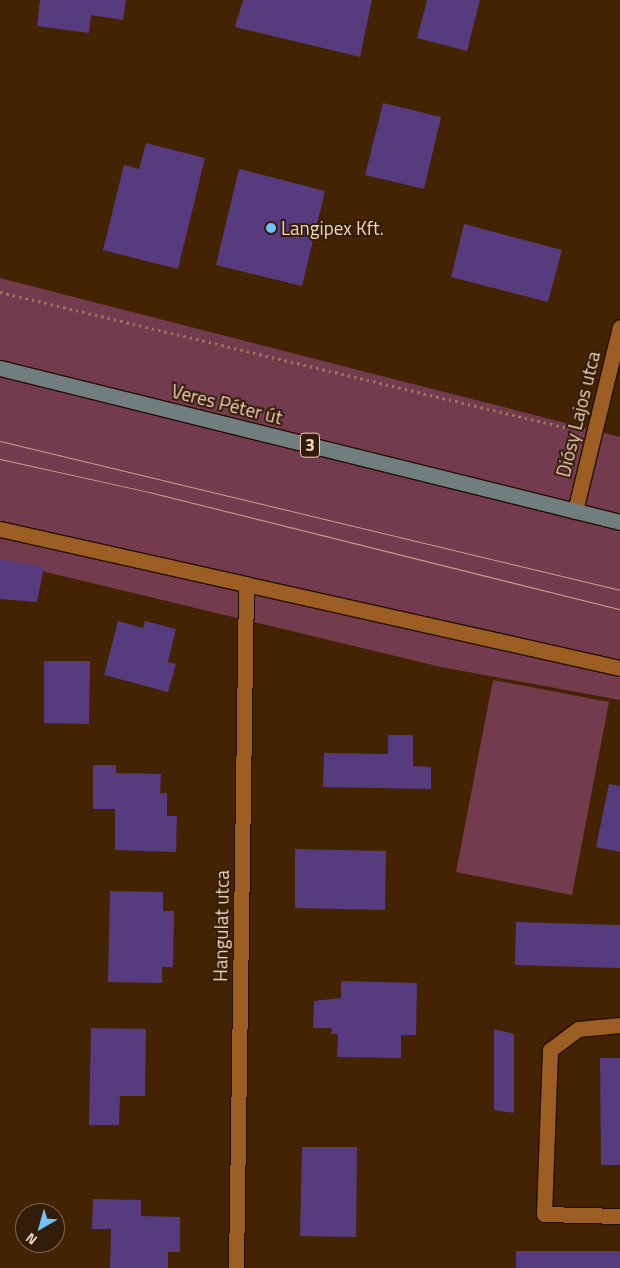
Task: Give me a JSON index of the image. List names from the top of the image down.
{
  "streets": {
    "main road": ["Veres Péter út", "3"],
    "street": ["Diósy Lajos utca", "Hangulat utca"]
  },
  "crossings": [
    ["Veres Péter út", "Diósy Lajos utca"]
  ],
  "places": ["Langipex Kft."],
  "north": "bottom left"
}
